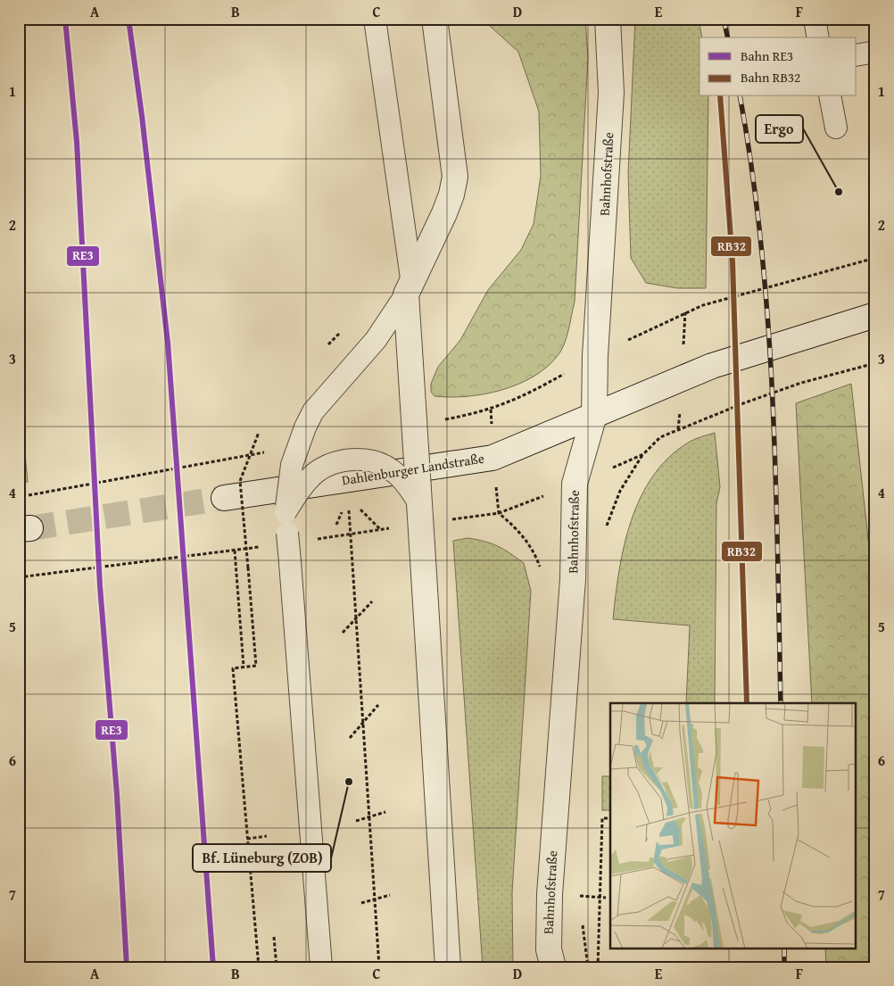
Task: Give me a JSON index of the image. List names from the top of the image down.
{
  "streets": {
    "street": ["Bahnhofstraße", "Dahlenburger Landstraße"]
  },
  "crossings": [
    ["Bahnhofstraße", "Dahlenburger Landstraße"]
  ],
  "places": ["Ergo", "Bf. Lüneburg (ZOB)"],
  "lines": ["rail line RE3", "rail line RB32"],
  "legend": ["Bahn RE3", "Bahn RB32"],
  "grid": {
    "columns": [
      "A",
      "B",
      "C",
      "D",
      "E",
      "F"
    ],
    "rows": [
      "1",
      "2",
      "3",
      "4",
      "5",
      "6",
      "7"
    ]
  }
}
